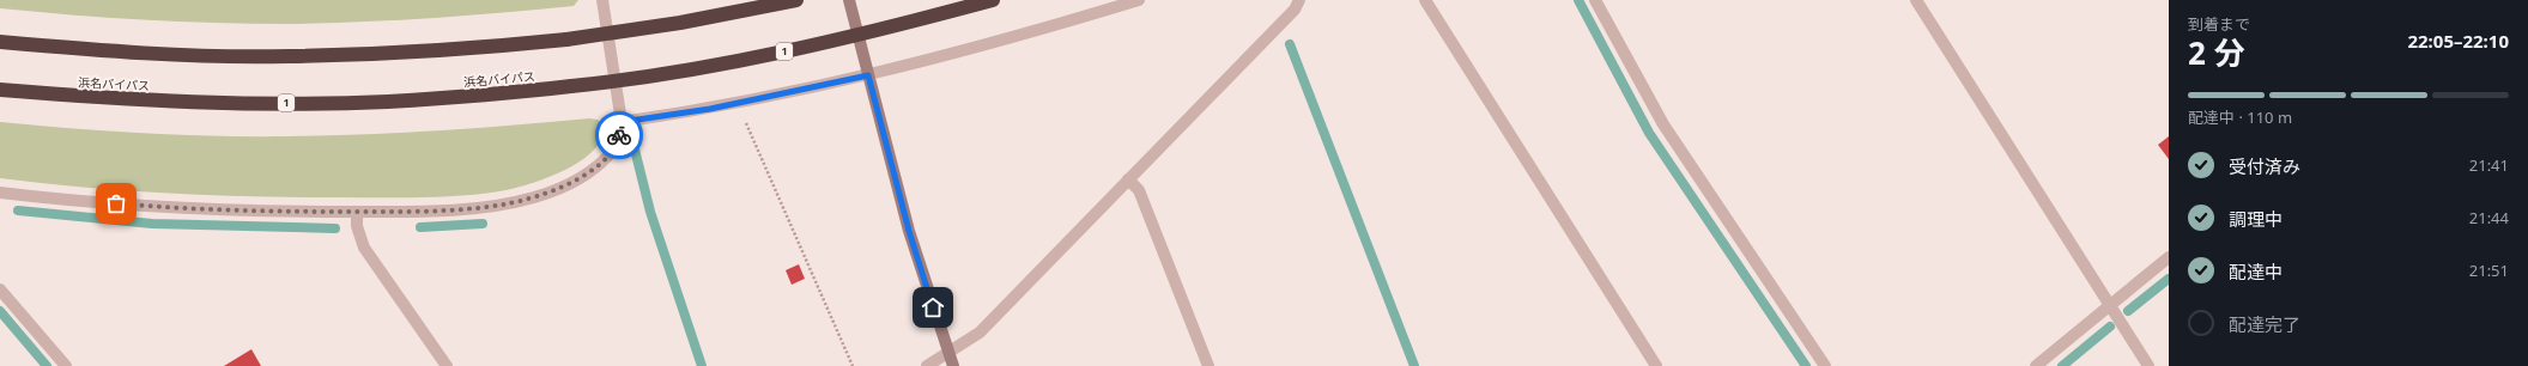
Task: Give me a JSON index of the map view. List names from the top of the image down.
{
  "streets": {
    "highway": ["1", "浜名バイパス"]
  },
  "page": {
    "heading": ["2 分", "到着まで", "22:05–22:10"],
    "bar": "配達中 · 110 m",
    "list": [
      ["受付済み", "21:41"],
      ["調理中", "21:44"],
      ["配達中", "21:51"],
      "配達完了"
    ]
  }
}
